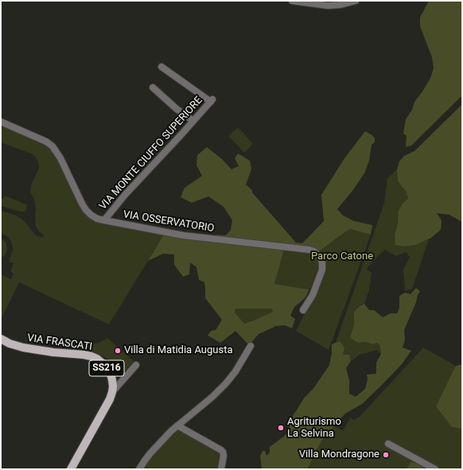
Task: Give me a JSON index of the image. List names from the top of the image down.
{
  "streets": {
    "main road": ["VIA FRASCATI", "SS216"],
    "street": ["VIA MONTE CIUFFO SUPERIORE", "VIA OSSERVATORIO"]
  },
  "crossings": [
    ["VIA MONTE CIUFFO SUPERIORE", "VIA OSSERVATORIO"]
  ],
  "parks": ["Parco Catone"],
  "places": ["Villa di Matidia Augusta", "Agriturismo La Selvina", "Villa Mondragone"]
}
